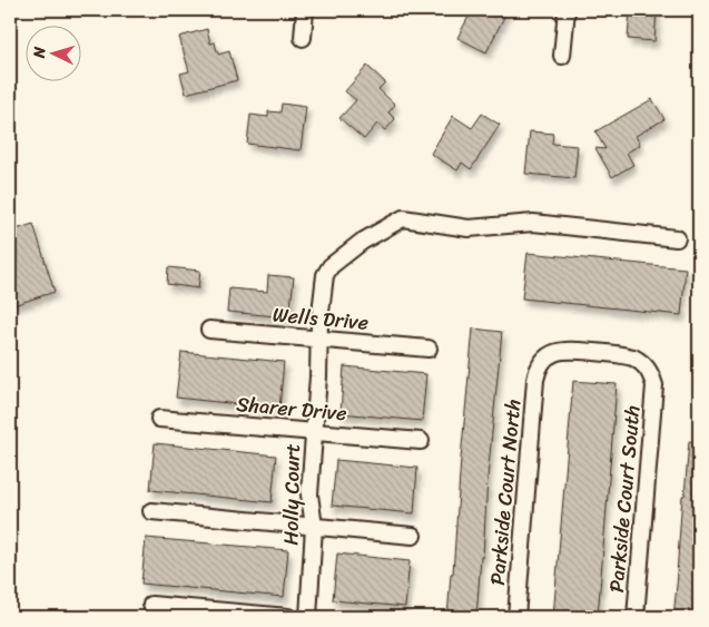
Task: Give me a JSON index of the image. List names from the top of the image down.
{
  "streets": {
    "street": [
      "Wells Drive",
      "Sharer Drive",
      "Parkside Court North",
      "Holly Court",
      "Parkside Court South"
    ]
  },
  "crossings": [
    ["Wells Drive", "Holly Court"],
    ["Sharer Drive", "Holly Court"],
    ["Parkside Court North", "Parkside Court South"]
  ],
  "north": "left"
}
